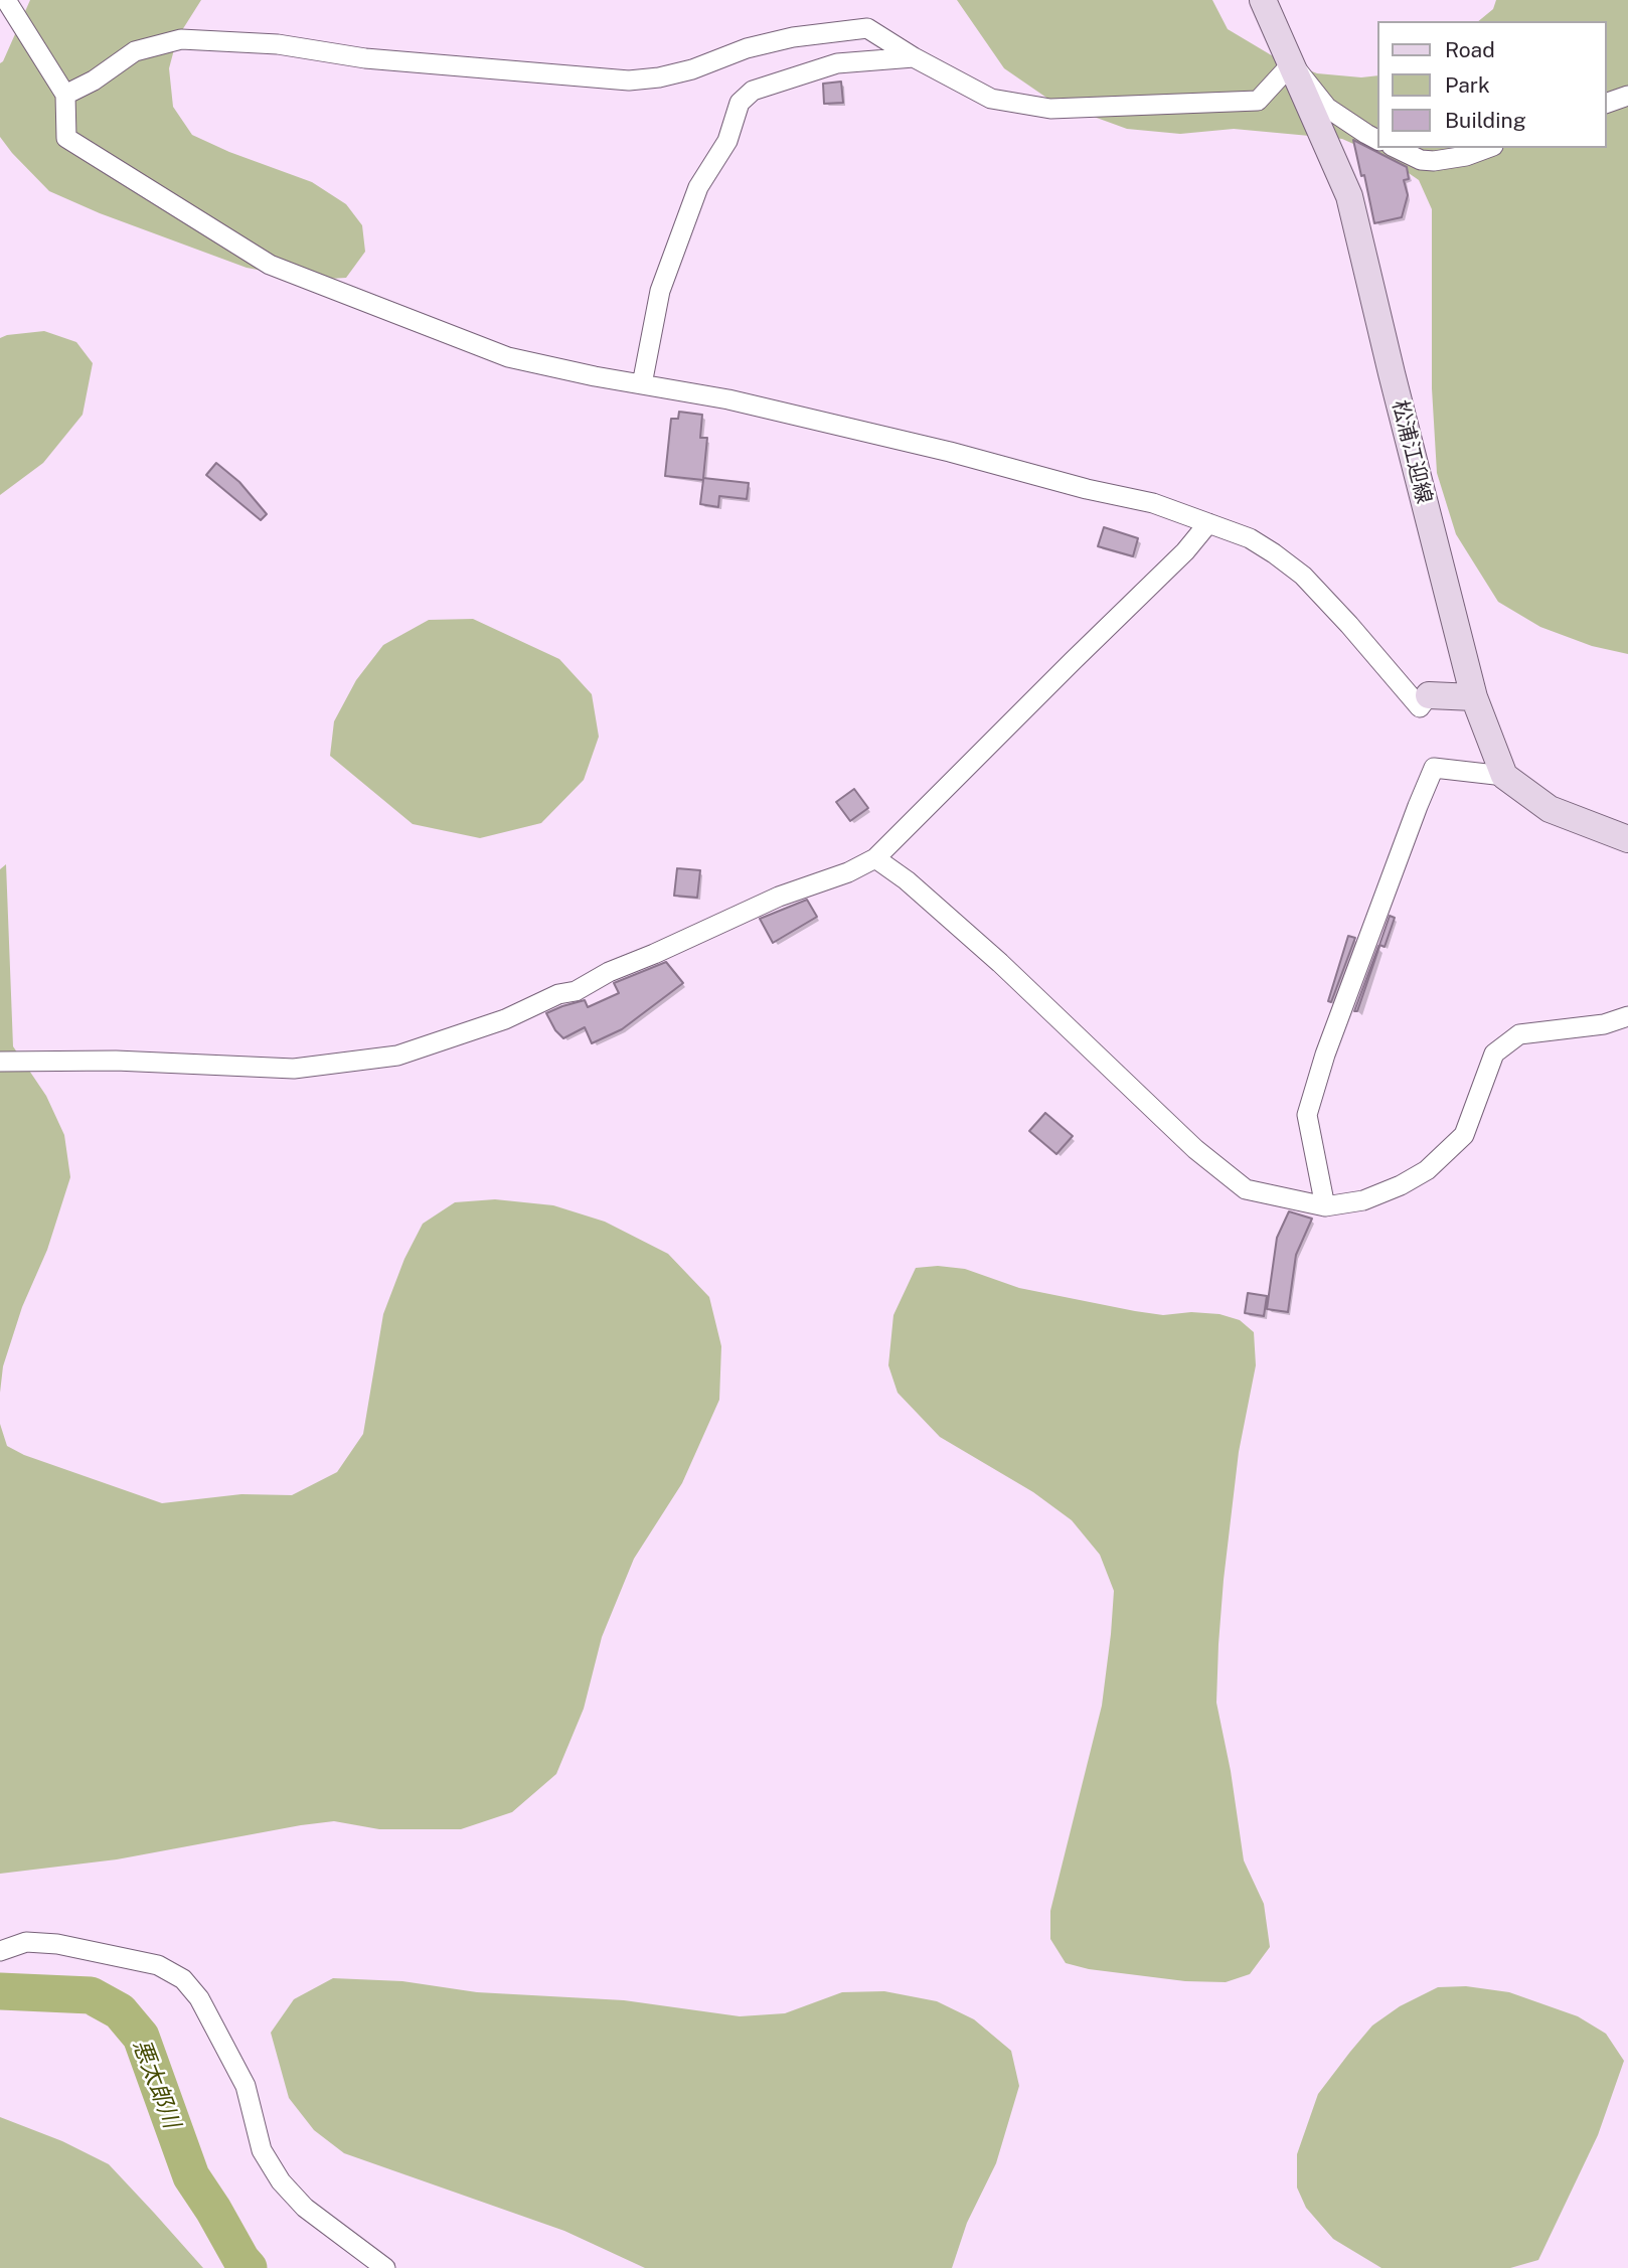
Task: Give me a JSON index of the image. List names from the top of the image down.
{
  "streets": {
    "main road": ["松浦江迎線"]
  },
  "water": ["悪太郎川"],
  "legend": ["Road", "Park", "Building"]
}
